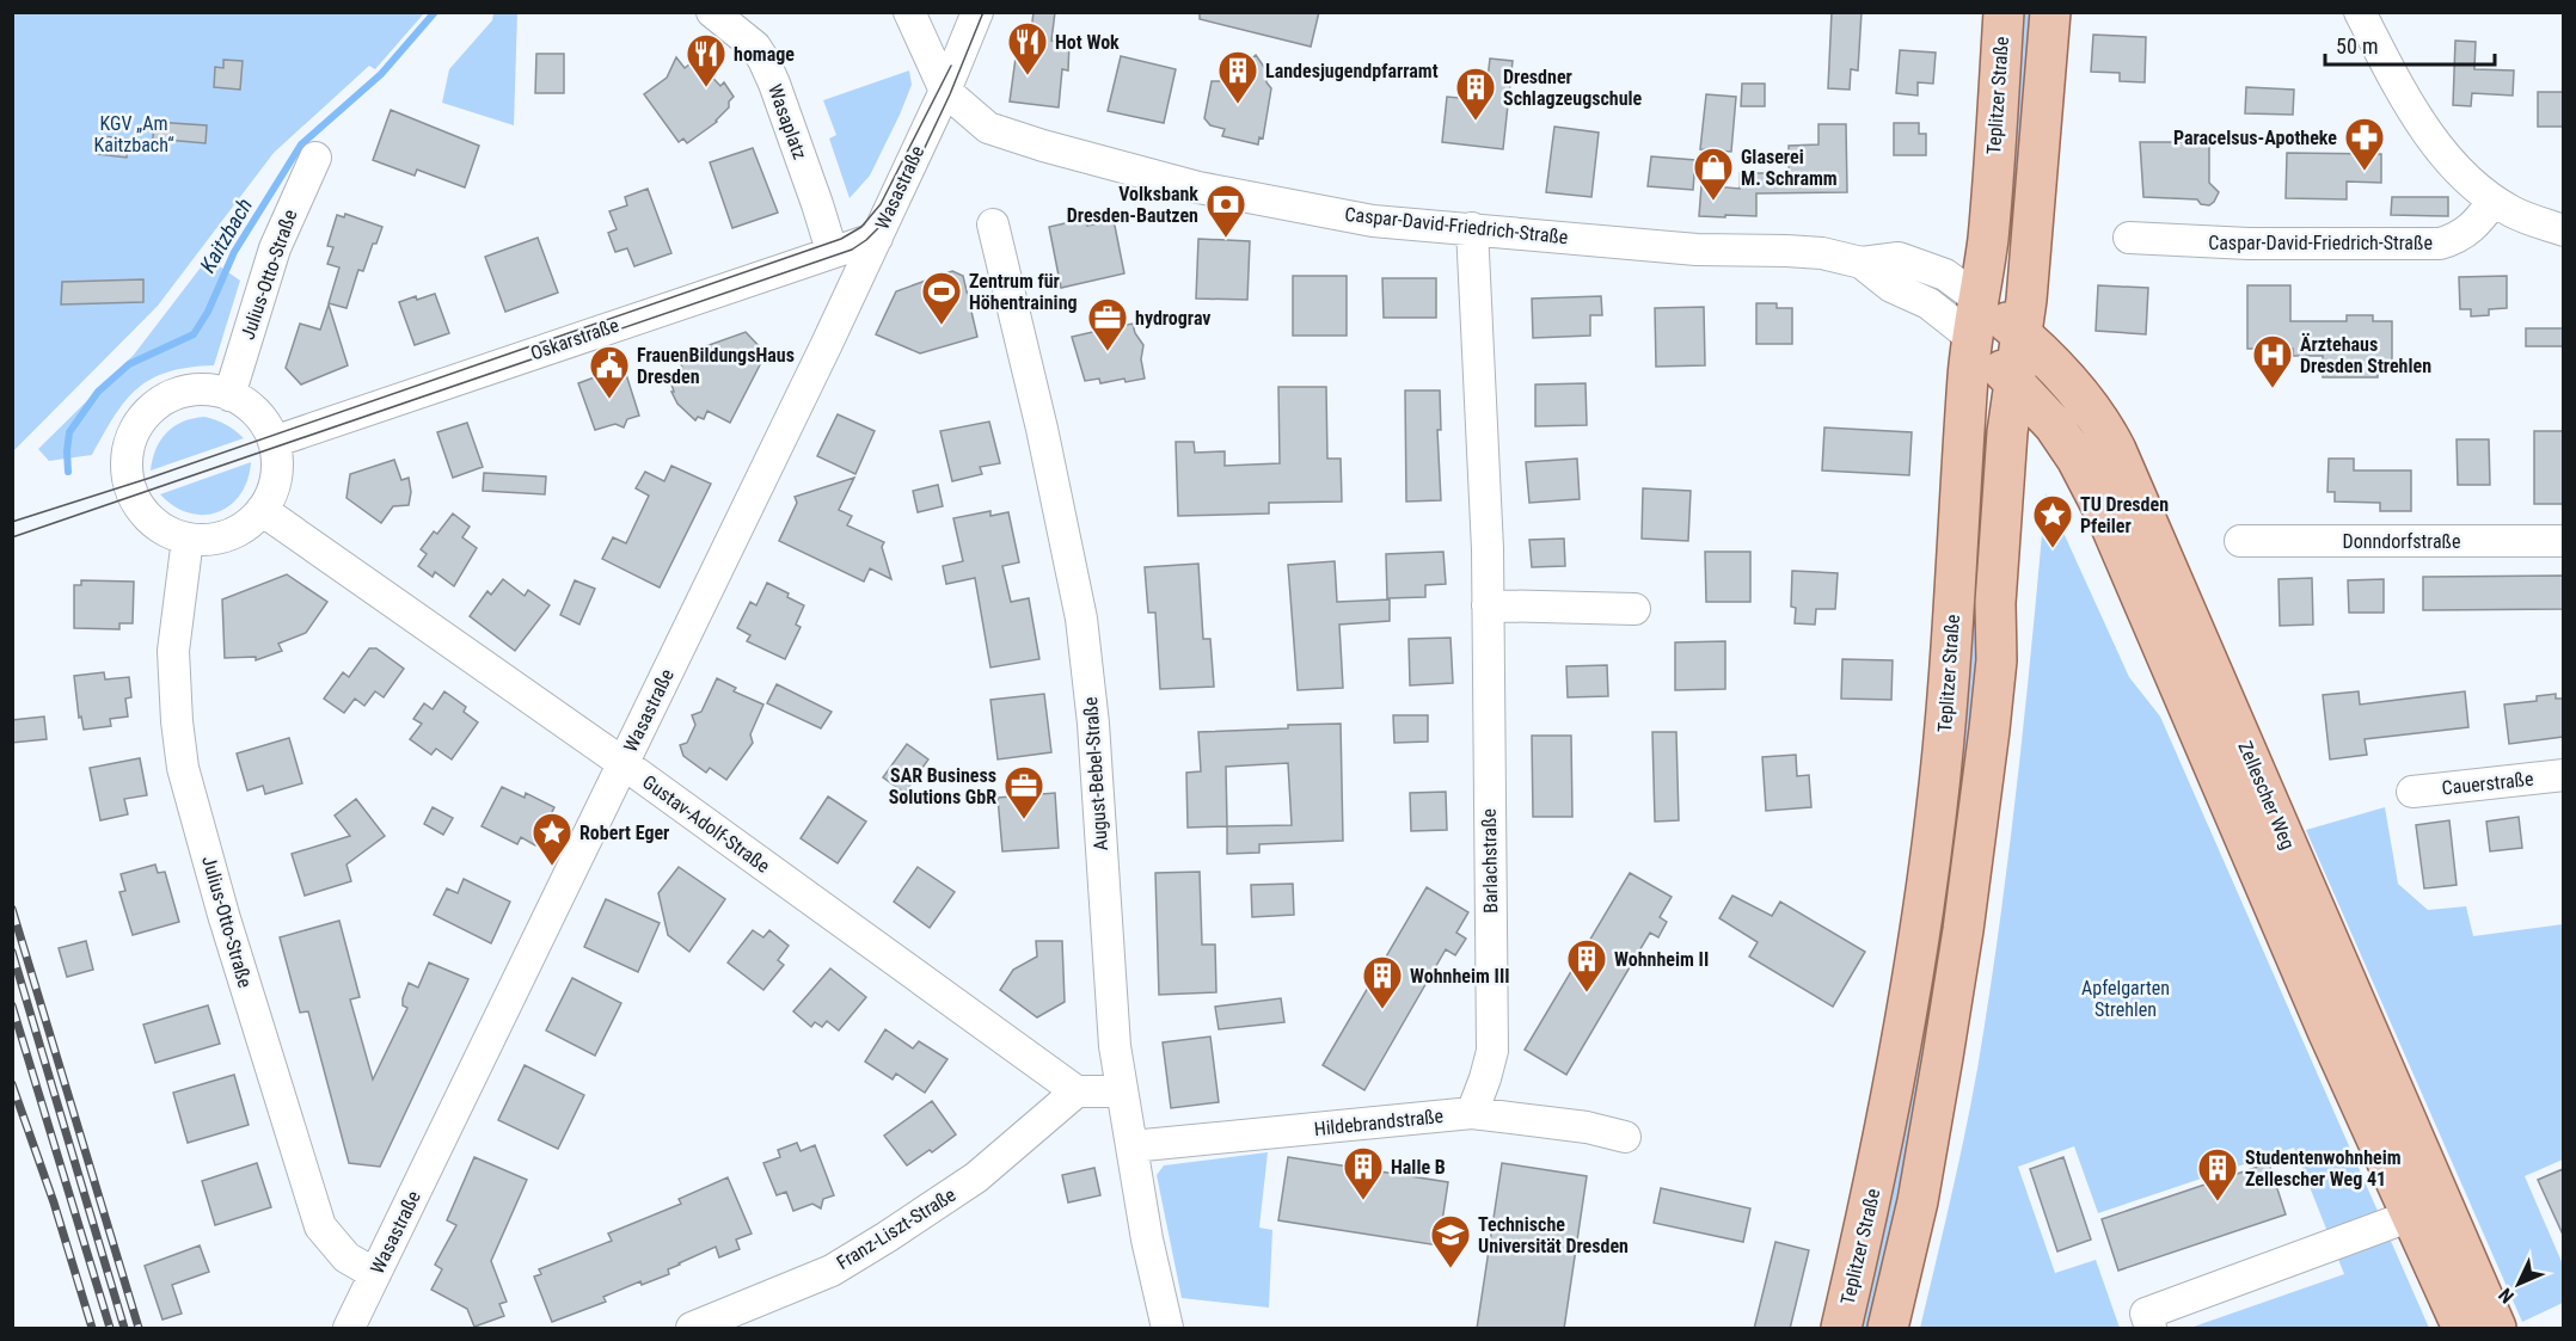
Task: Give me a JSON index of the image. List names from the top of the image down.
{
  "streets": {
    "main road": ["Teplitzer Straße", "Zellescher Weg"],
    "street": [
      "Wasaplatz",
      "Wasastraße",
      "Caspar-David-Friedrich-Straße",
      "Julius-Otto-Straße",
      "Oskarstraße",
      "Donndorfstraße",
      "August-Bebel-Straße",
      "Cauerstraße",
      "Gustav-Adolf-Straße",
      "Barlachstraße",
      "Hildebrandstraße",
      "Franz-Liszt-Straße"
    ]
  },
  "crossings": [
    ["Teplitzer Straße", "Caspar-David-Friedrich-Straße"],
    ["Teplitzer Straße", "Zellescher Weg"],
    ["Wasaplatz", "Oskarstraße"],
    ["Wasastraße", "Caspar-David-Friedrich-Straße"],
    ["Wasastraße", "Julius-Otto-Straße"],
    ["Wasastraße", "Oskarstraße"],
    ["Wasastraße", "Gustav-Adolf-Straße"],
    ["Caspar-David-Friedrich-Straße", "Zellescher Weg"],
    ["Caspar-David-Friedrich-Straße", "Barlachstraße"],
    ["Julius-Otto-Straße", "Oskarstraße"],
    ["Julius-Otto-Straße", "Gustav-Adolf-Straße"],
    ["Oskarstraße", "Gustav-Adolf-Straße"],
    ["August-Bebel-Straße", "Hildebrandstraße"],
    ["Gustav-Adolf-Straße", "Franz-Liszt-Straße"],
    ["Barlachstraße", "Hildebrandstraße"]
  ],
  "water": ["Kaitzbach"],
  "parks": ["KGV „Am Kaitzbach“", "Apfelgarten Strehlen"],
  "places": {
    "restaurant": ["Hot Wok", "homage"],
    "building": [
      "Landesjugendpfarramt",
      "Dresdner Schlagzeugschule",
      "Wohnheim II",
      "Wohnheim III",
      "Halle B",
      "Studentenwohnheim Zellescher Weg 41"
    ],
    "pharmacy": ["Paracelsus-Apotheke"],
    "shop": ["Glaserei M. Schramm"],
    "bank": ["Volksbank Dresden-Bautzen"],
    "sports": ["Zentrum für Höhentraining"],
    "office": ["hydrograv", "SAR Business Solutions GbR"],
    "hospital": ["Ärztehaus Dresden Strehlen"],
    "public building": ["FrauenBildungsHaus Dresden"],
    "place": ["TU Dresden Pfeiler", "Robert Eger"],
    "school or university": ["Technische Universität Dresden"]
  },
  "scale_bar": "50 m",
  "north": "bottom left"
}
